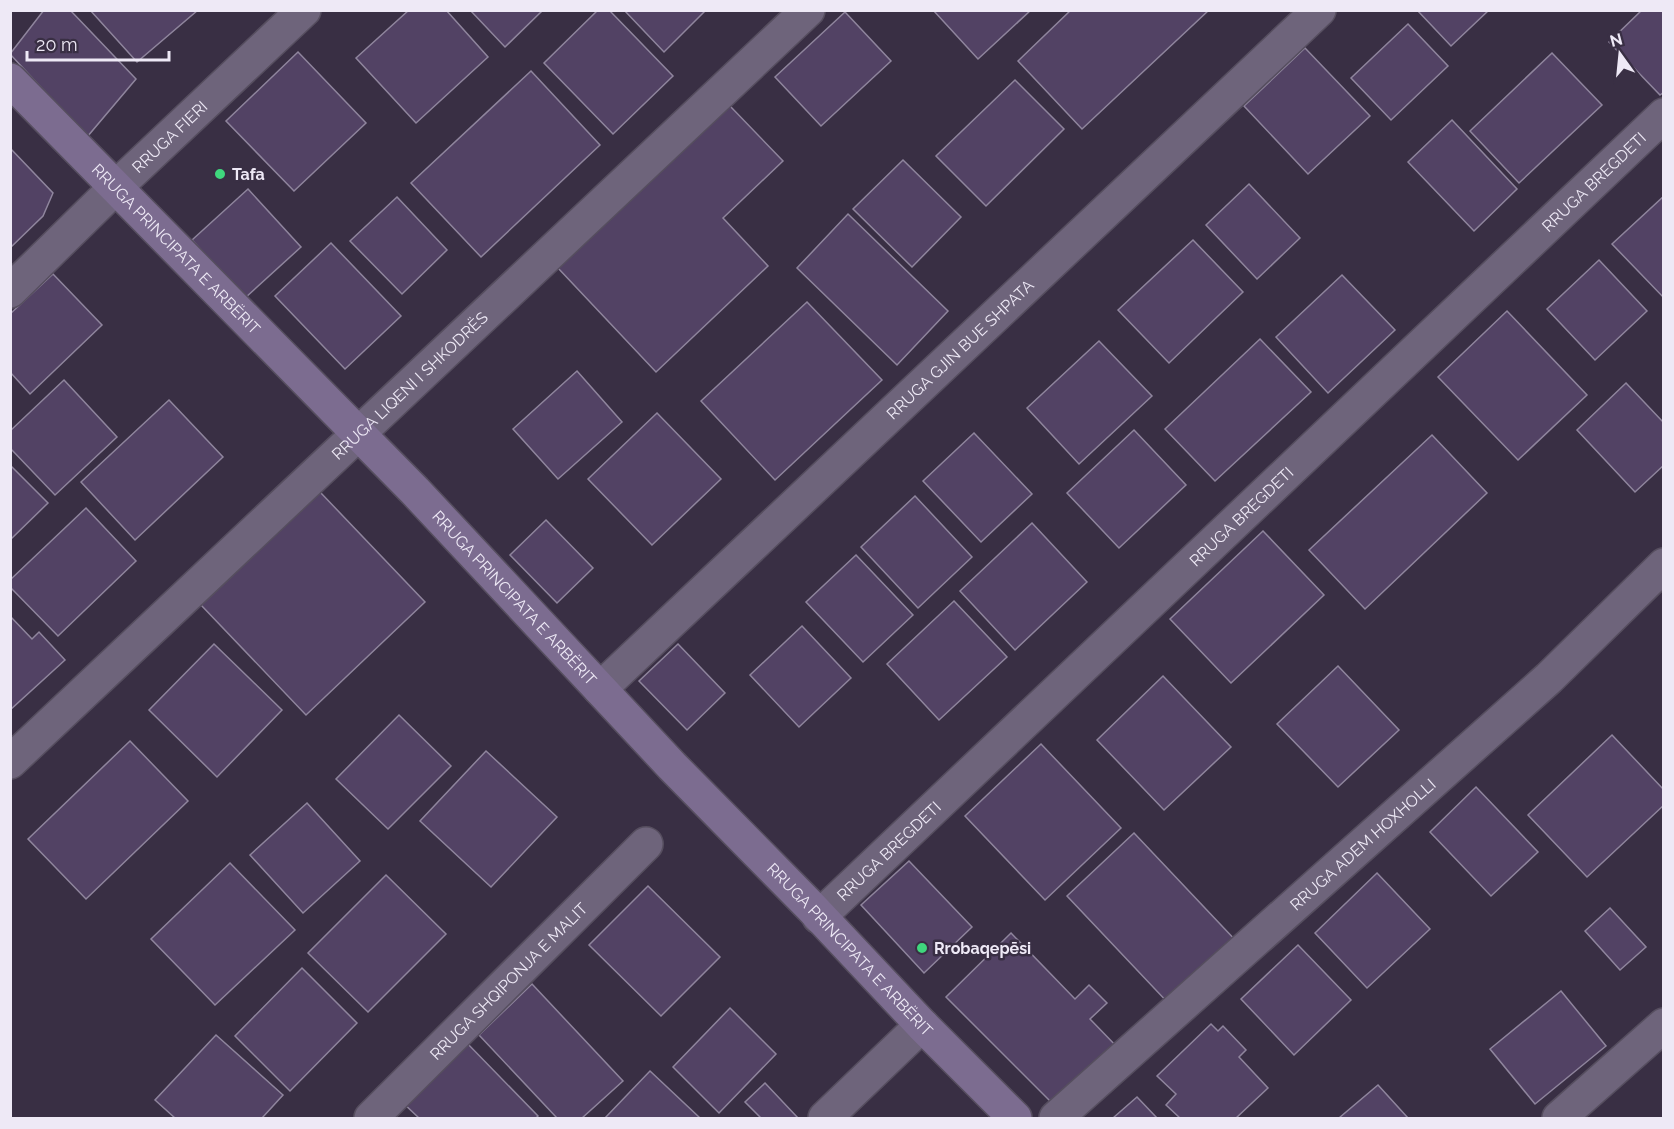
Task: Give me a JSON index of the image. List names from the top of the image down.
{
  "streets": {
    "street": [
      "RRUGA FIERI",
      "RRUGA BREGDETI",
      "RRUGA PRINCIPATA E ARBËRIT",
      "RRUGA GJIN BUE SHPATA",
      "RRUGA LIQENI I SHKODRËS",
      "RRUGA ADEM HOXHOLLI",
      "RRUGA SHQIPONJA E MALIT"
    ]
  },
  "crossings": [
    ["RRUGA FIERI", "RRUGA PRINCIPATA E ARBËRIT"],
    ["RRUGA BREGDETI", "RRUGA PRINCIPATA E ARBËRIT"],
    ["RRUGA PRINCIPATA E ARBËRIT", "RRUGA GJIN BUE SHPATA"],
    ["RRUGA PRINCIPATA E ARBËRIT", "RRUGA LIQENI I SHKODRËS"]
  ],
  "places": ["Tafa", "Rrobaqepēsi"],
  "scale_bar": "20 m",
  "north": "top"
}
